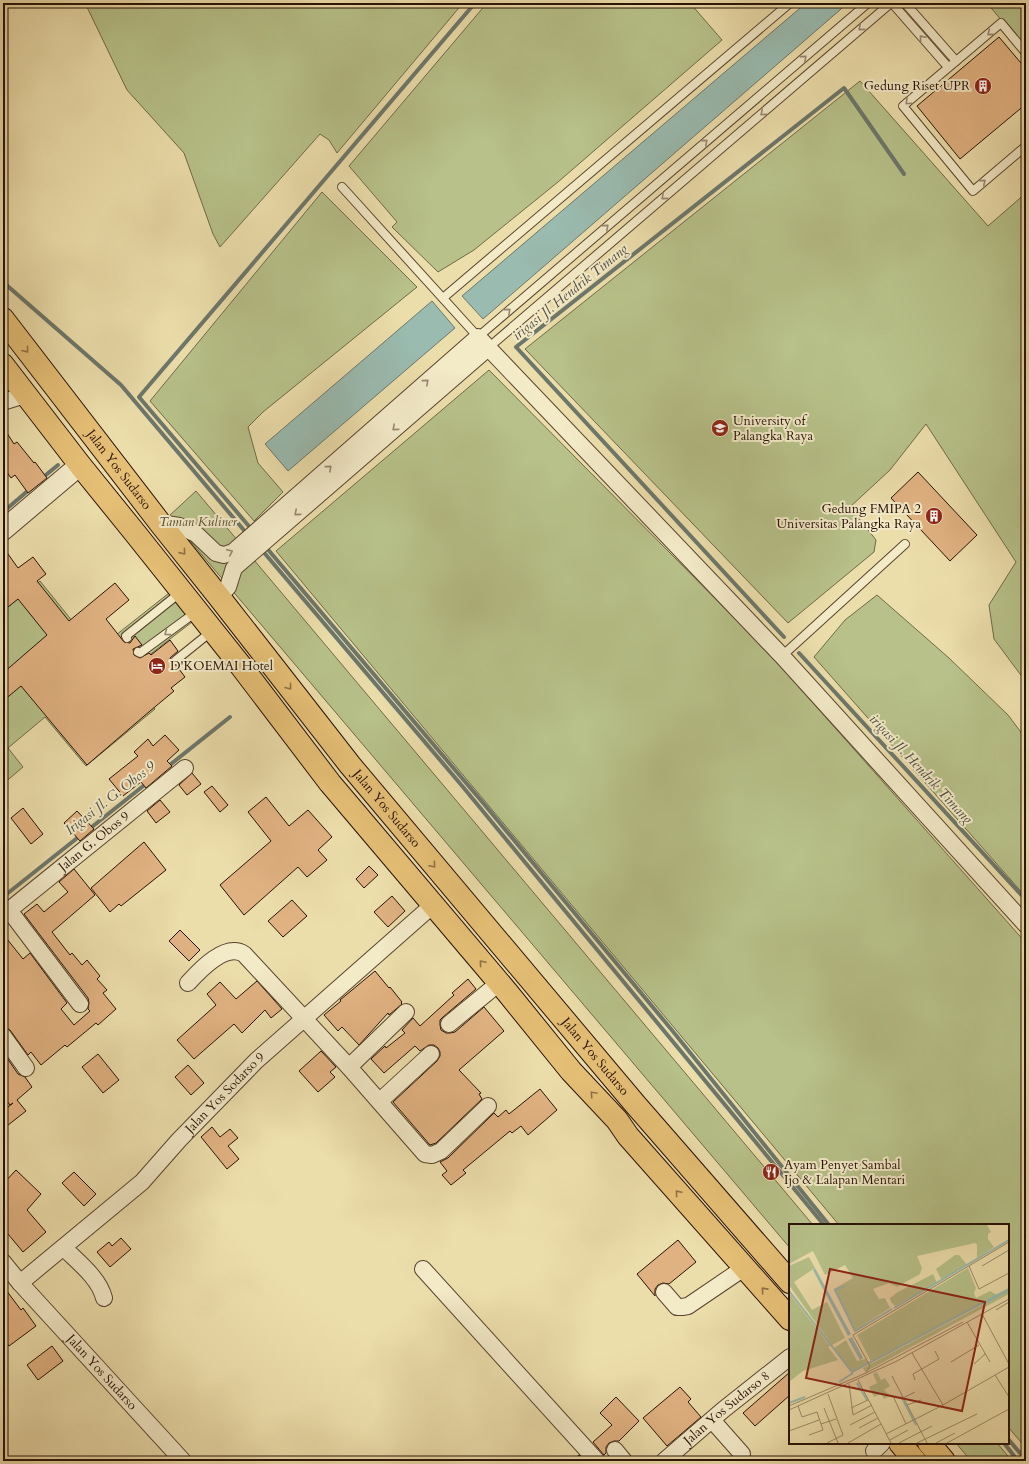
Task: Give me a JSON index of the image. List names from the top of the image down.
{
  "streets": {
    "main road": ["Jalan Yos Sudarso"],
    "street": ["Jalan G. Obos 9", "Jalan Yos Sodarso 9", "Jalan Yos Sudarso 8"]
  },
  "crossings": [
    ["Jalan Yos Sudarso", "Jalan Yos Sodarso 9"]
  ],
  "water": ["irigasi Jl. Hendrik Timang", "Irigasi Jl. G. Obos 9"],
  "parks": ["Taman Kuliner"],
  "places": {
    "building": ["Gedung Riset UPR", "Gedung FMIPA 2 Universitas Palangka Raya"],
    "school or university": ["University of Palangka Raya"],
    "hotel": ["D'KOEMAI Hotel"],
    "restaurant": ["Ayam Penyet Sambal Ijo & Lalapan Mentari"]
  }
}
